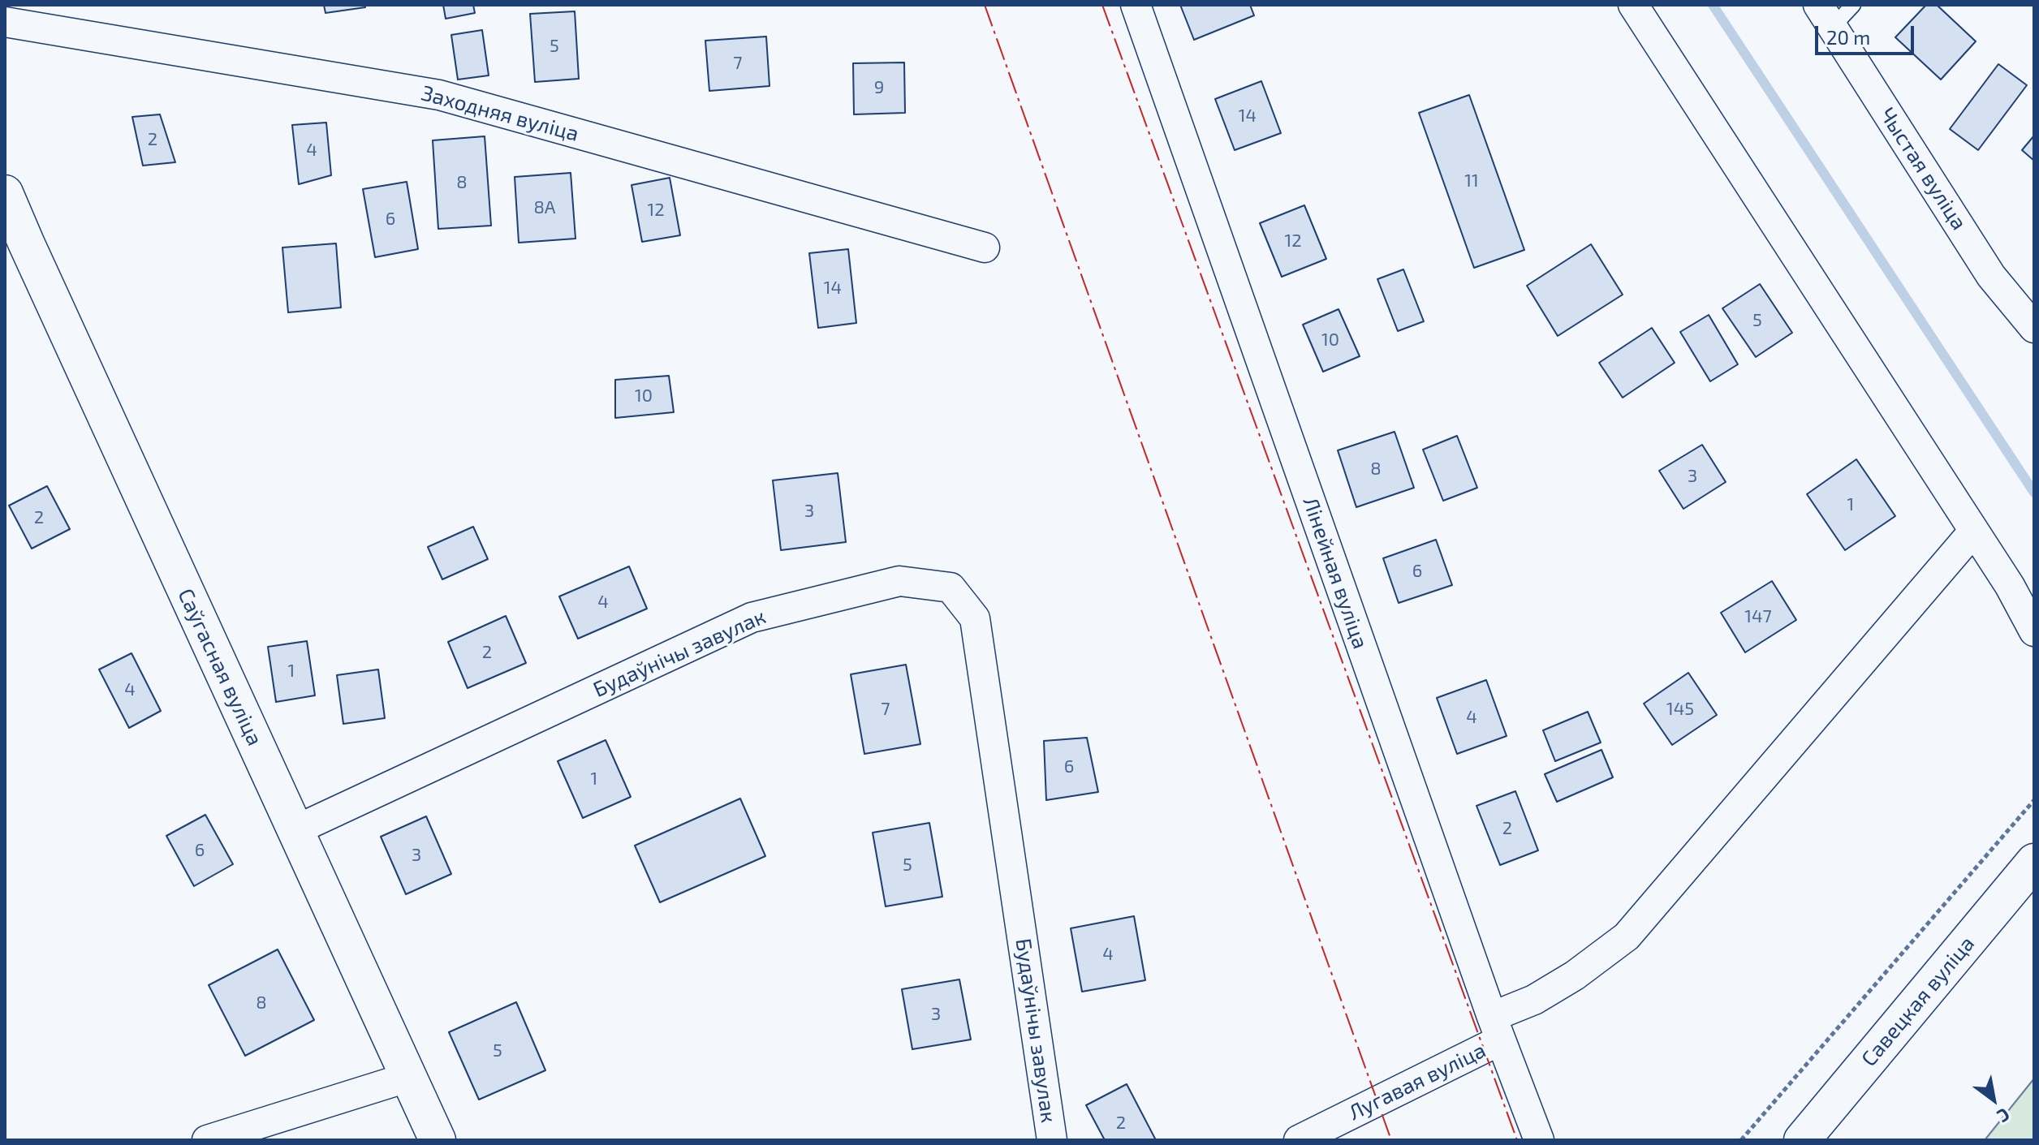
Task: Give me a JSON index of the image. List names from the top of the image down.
{
  "streets": {
    "street": [
      "Заходняя вуліца",
      "Чыстая вуліца",
      "Лінейная вуліца",
      "Будаўнічы завулак",
      "Саўгасная вуліца",
      "Савецкая вуліца",
      "Лугавая вуліца"
    ]
  },
  "crossings": [
    ["Лінейная вуліца", "Лугавая вуліца"],
    ["Будаўнічы завулак", "Саўгасная вуліца"]
  ],
  "house_numbers": [
    "5",
    "7",
    "9",
    "14",
    "2",
    "4",
    "11",
    "8",
    "8А",
    "12",
    "6",
    "12",
    "14",
    "5",
    "10",
    "10",
    "8",
    "3",
    "1",
    "3",
    "2",
    "6",
    "4",
    "147",
    "2",
    "1",
    "4",
    "7",
    "145",
    "4",
    "6",
    "1",
    "2",
    "6",
    "3",
    "5",
    "4",
    "8",
    "3",
    "5",
    "2"
  ],
  "scale_bar": "20 m",
  "north": "bottom right"
}
